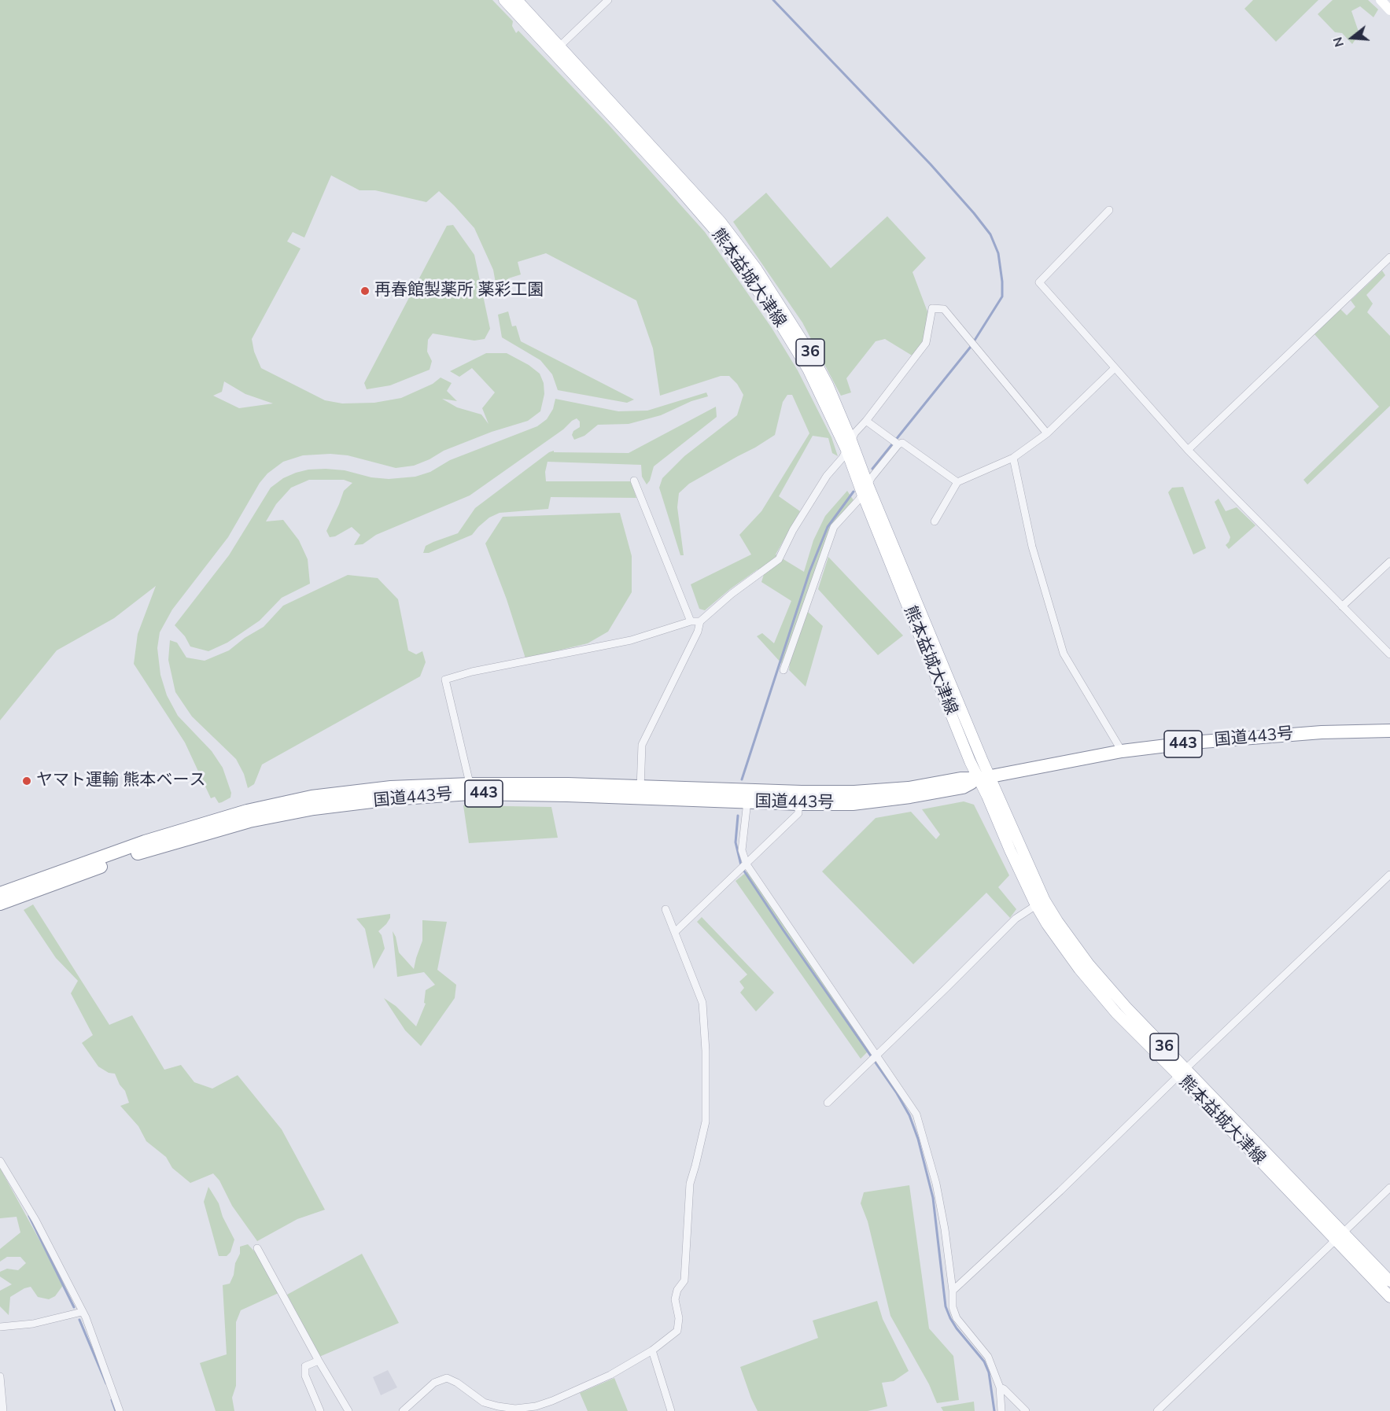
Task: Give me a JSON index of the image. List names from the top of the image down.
{
  "streets": {
    "highway": ["国道443号", "443"],
    "main road": ["熊本益城大津線", "36"]
  },
  "crossings": [
    ["熊本益城大津線", "国道443号"]
  ],
  "places": ["再春館製薬所 薬彩工園", "ヤマト運輸 熊本ベース"],
  "north": "left"
}
